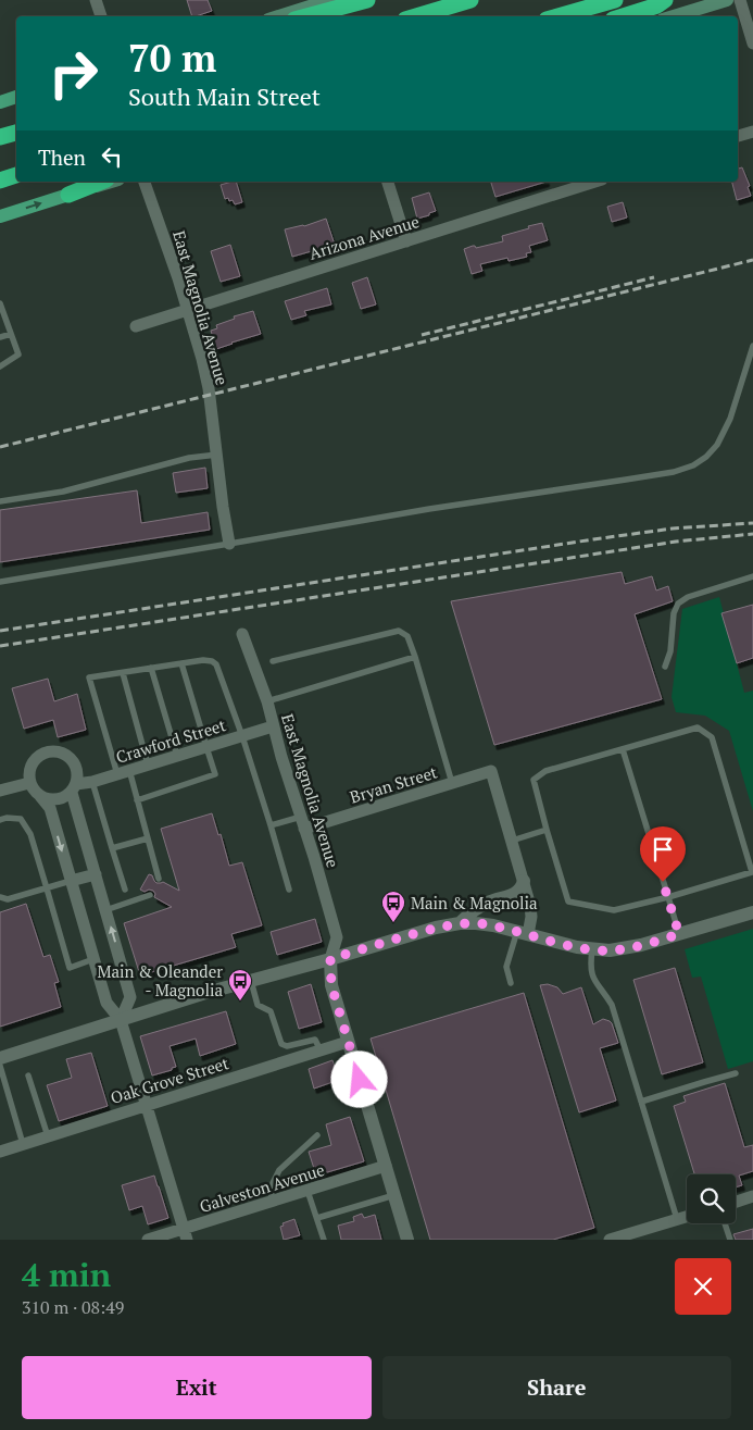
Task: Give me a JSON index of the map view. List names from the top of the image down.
{
  "streets": {
    "street": [
      "Arizona Avenue",
      "East Magnolia Avenue",
      "Crawford Street",
      "Bryan Street",
      "Oak Grove Street",
      "Galveston Avenue"
    ]
  },
  "crossings": [
    ["Arizona Avenue", "East Magnolia Avenue"],
    ["East Magnolia Avenue", "Crawford Street"],
    ["East Magnolia Avenue", "Bryan Street"]
  ],
  "places": {
    "bus stop": ["Main & Magnolia", "Main & Oleander - Magnolia"]
  },
  "page": {
    "turn": ["70 m", "South Main Street"],
    "then": "Then",
    "heading": ["4 min", "310 m · 08:49"],
    "buttons": ["Exit", "Share"]
  }
}
